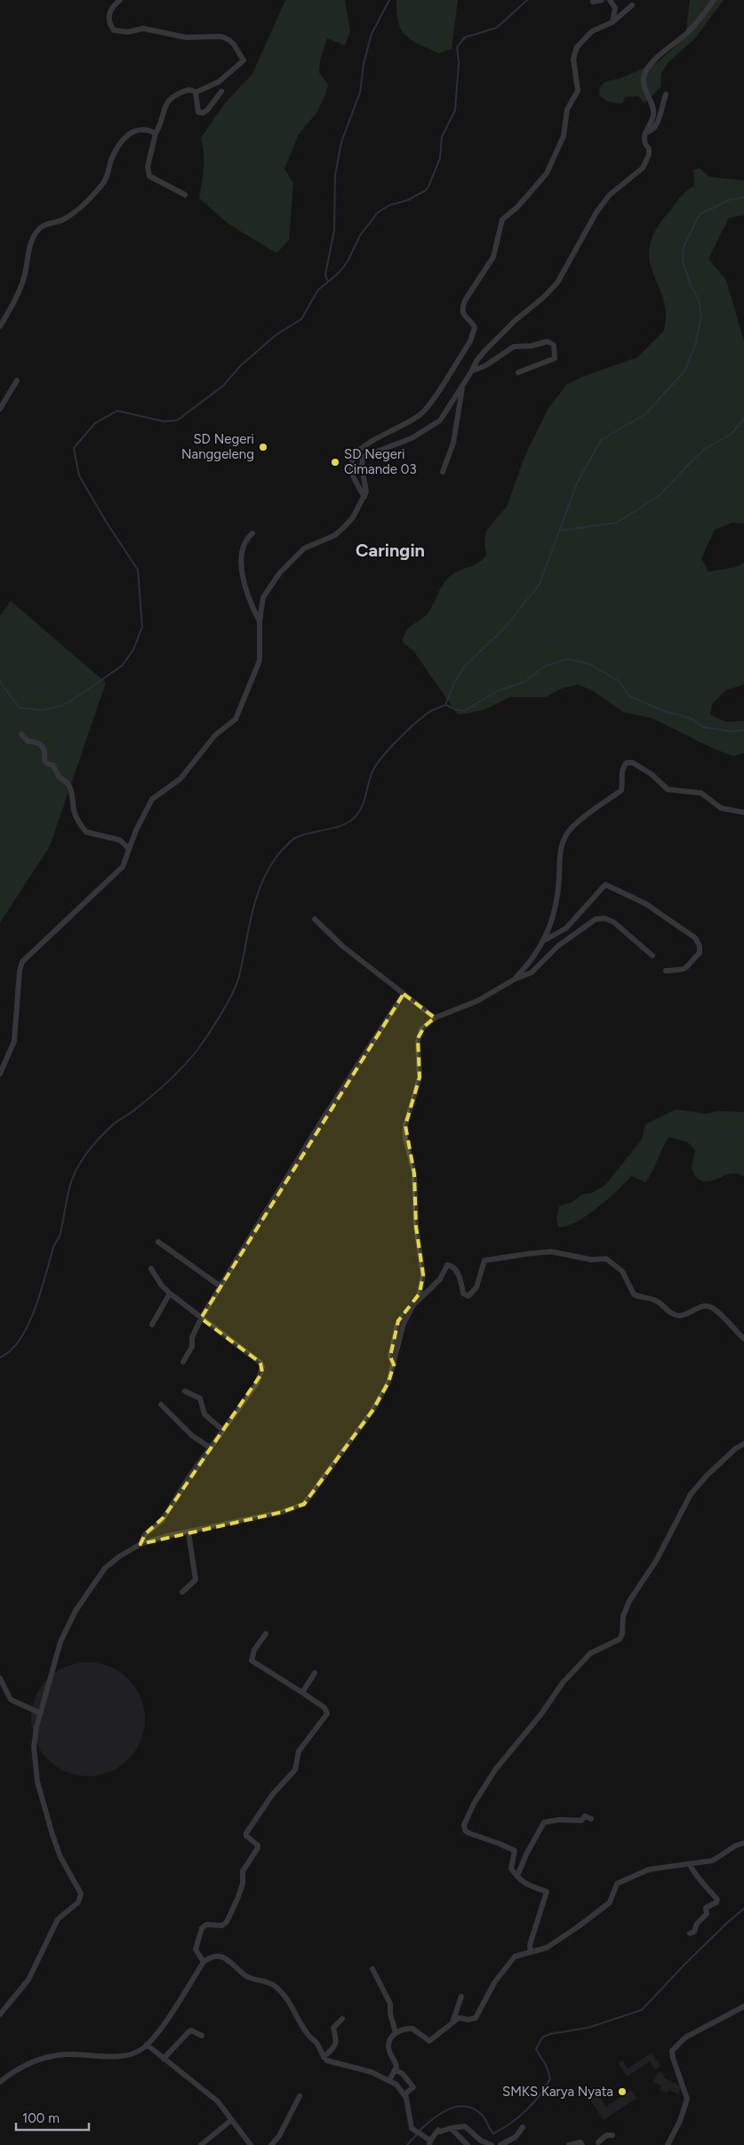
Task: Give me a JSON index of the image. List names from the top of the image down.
{
  "districts": ["Caringin"],
  "places": ["SD Negeri Nanggeleng", "SD Negeri Cimande 03", "SMKS Karya Nyata"],
  "scale_bar": "100 m"
}
